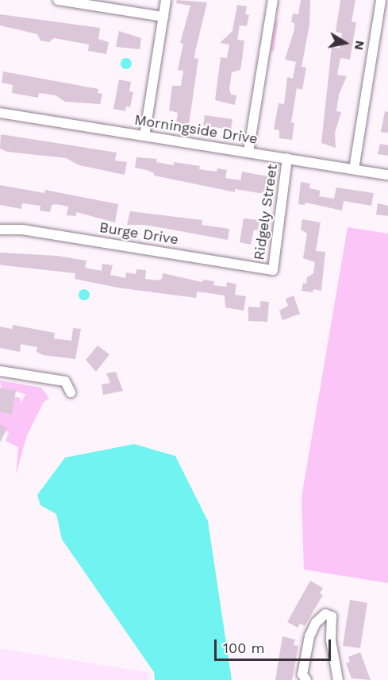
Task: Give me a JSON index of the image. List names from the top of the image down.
{
  "streets": {
    "street": ["Morningside Drive", "Ridgely Street", "Burge Drive"]
  },
  "crossings": [
    ["Morningside Drive", "Ridgely Street"],
    ["Ridgely Street", "Burge Drive"]
  ],
  "scale_bar": "100 m",
  "north": "right"
}
